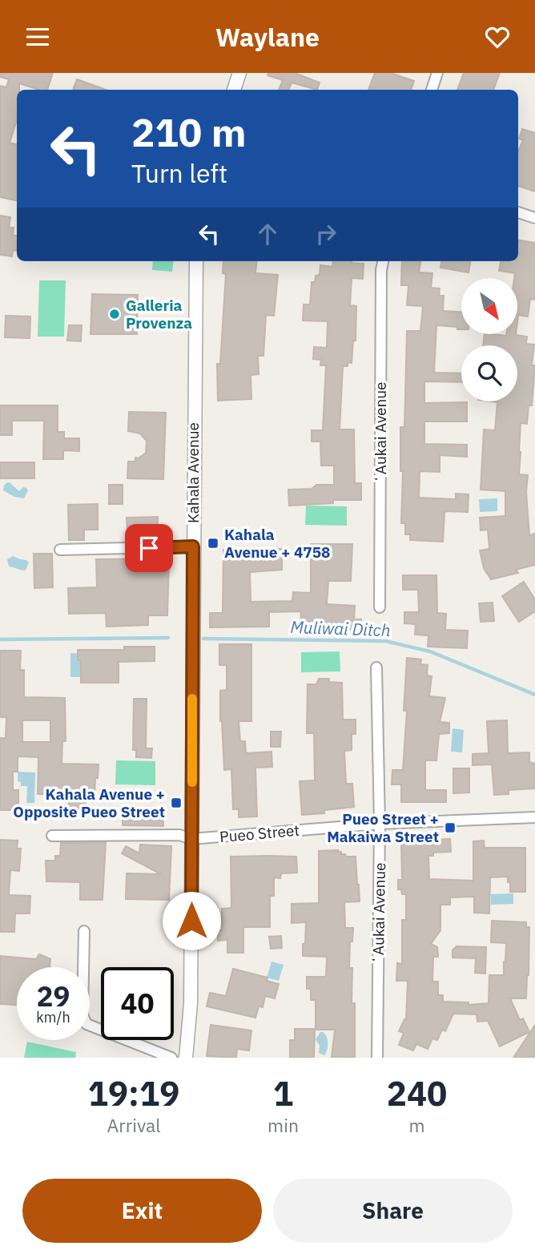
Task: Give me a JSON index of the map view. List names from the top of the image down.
{
  "streets": {
    "street": ["ʻAukai Avenue", "Kahala Avenue", "Pueo Street"]
  },
  "crossings": [
    ["ʻAukai Avenue", "Pueo Street"],
    ["Kahala Avenue", "Pueo Street"]
  ],
  "water": ["Muliwai Ditch"],
  "places": {
    "other": ["Galleria Provenza"],
    "transit": ["Kahala Avenue + 4758", "Kahala Avenue + Opposite Pueo Street", "Pueo Street + Makaiwa Street"]
  },
  "north": "bottom right",
  "page": {
    "header": "Waylane",
    "turn": ["210 m", "Turn left"],
    "speed": "29 km/h",
    "limit": "40",
    "eta": [
      "19:19",
      "Arrival",
      "1",
      "min",
      "240",
      "m"
    ],
    "buttons": ["Exit", "Share"]
  }
}
